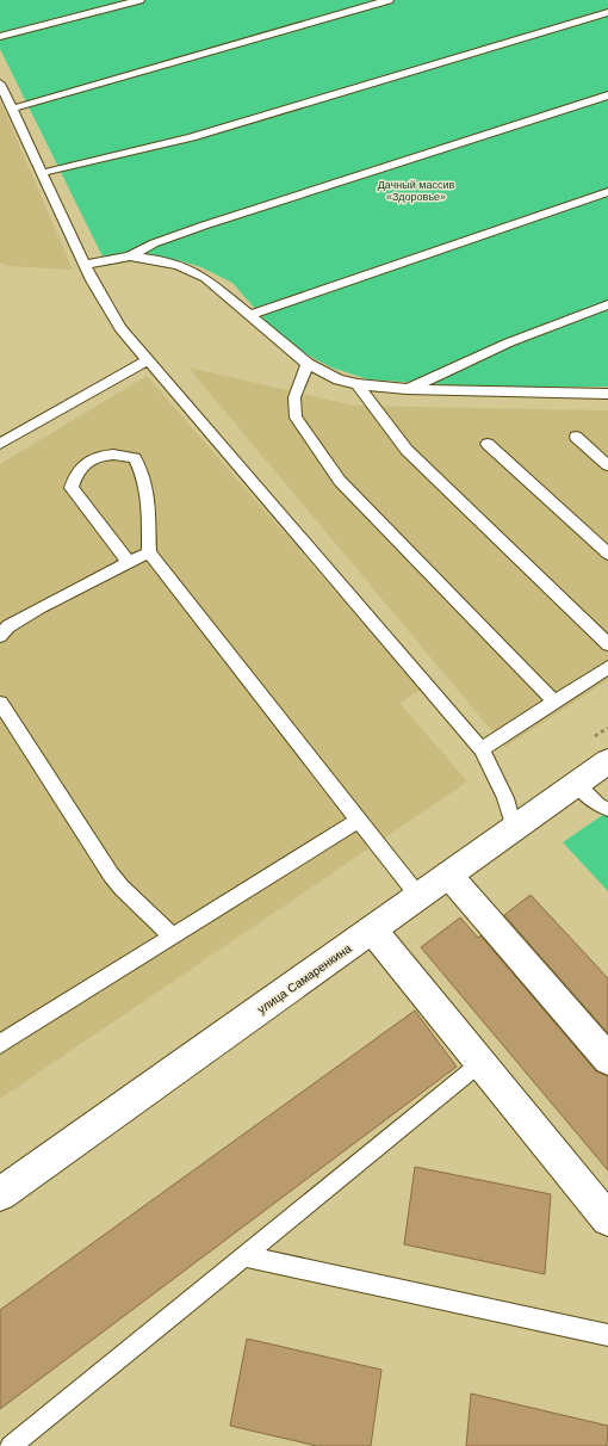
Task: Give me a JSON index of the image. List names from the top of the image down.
{
  "streets": {
    "main road": ["улица Самаренкина"]
  },
  "parks": ["Дачный массив «Здоровье»"]
}
